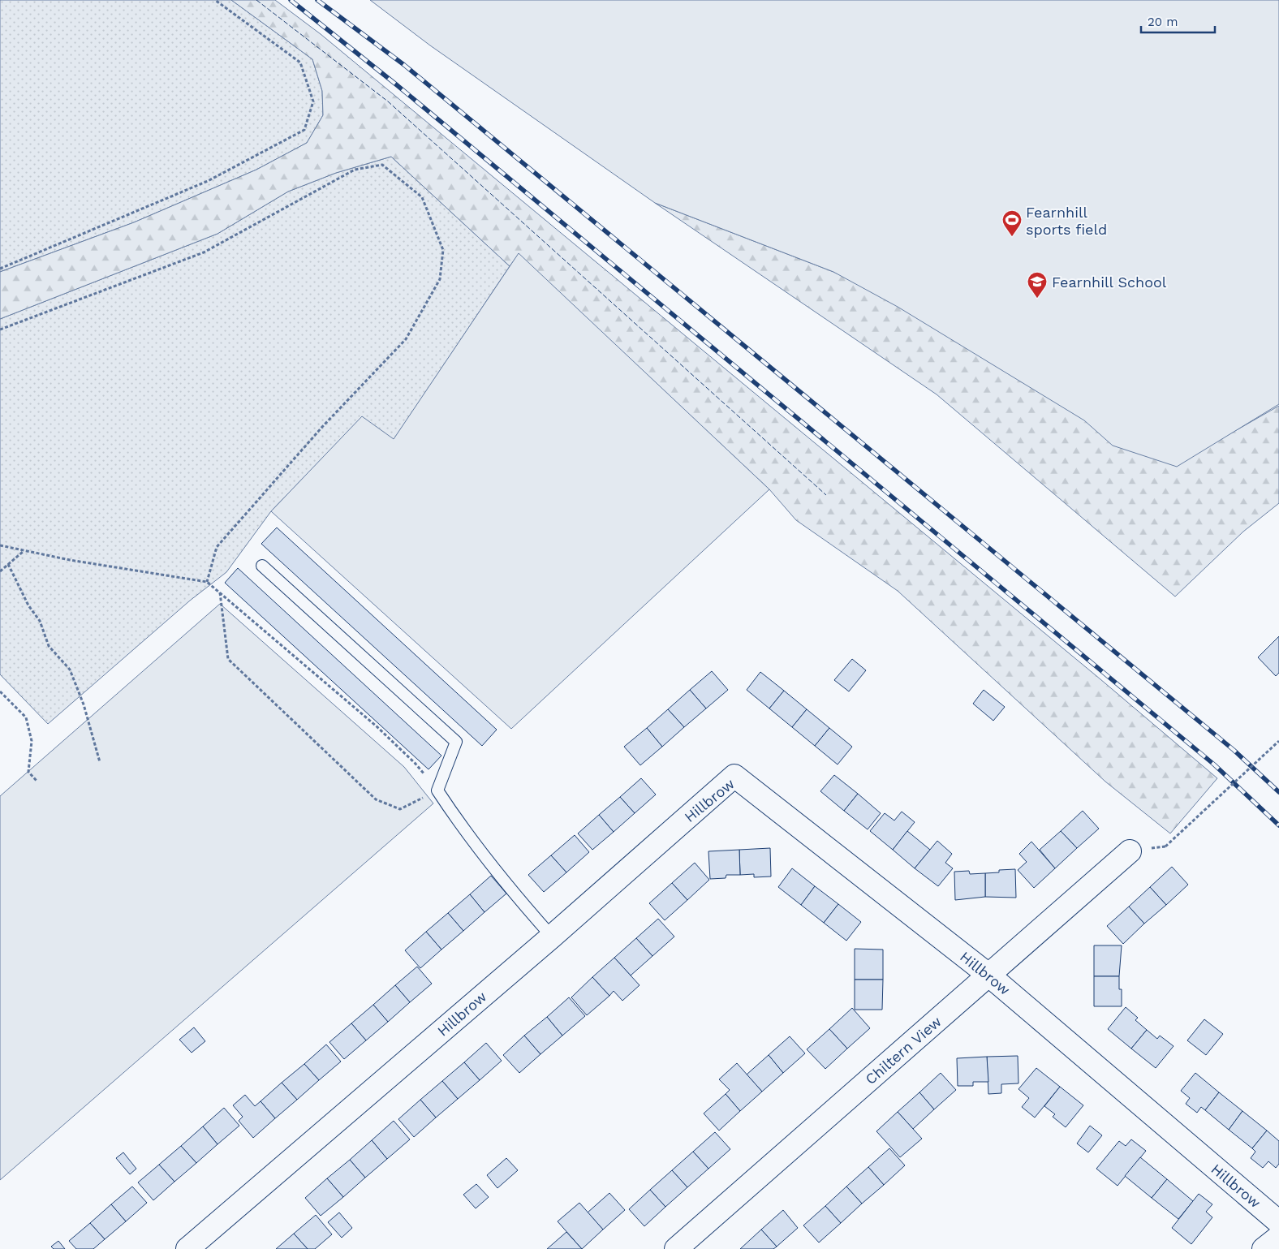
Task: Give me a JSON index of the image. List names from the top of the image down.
{
  "streets": {
    "street": ["Hillbrow", "Chiltern View"]
  },
  "crossings": [
    ["Hillbrow", "Chiltern View"]
  ],
  "places": {
    "sports": ["Fearnhill sports field"],
    "school or university": ["Fearnhill School"]
  },
  "scale_bar": "20 m"
}
